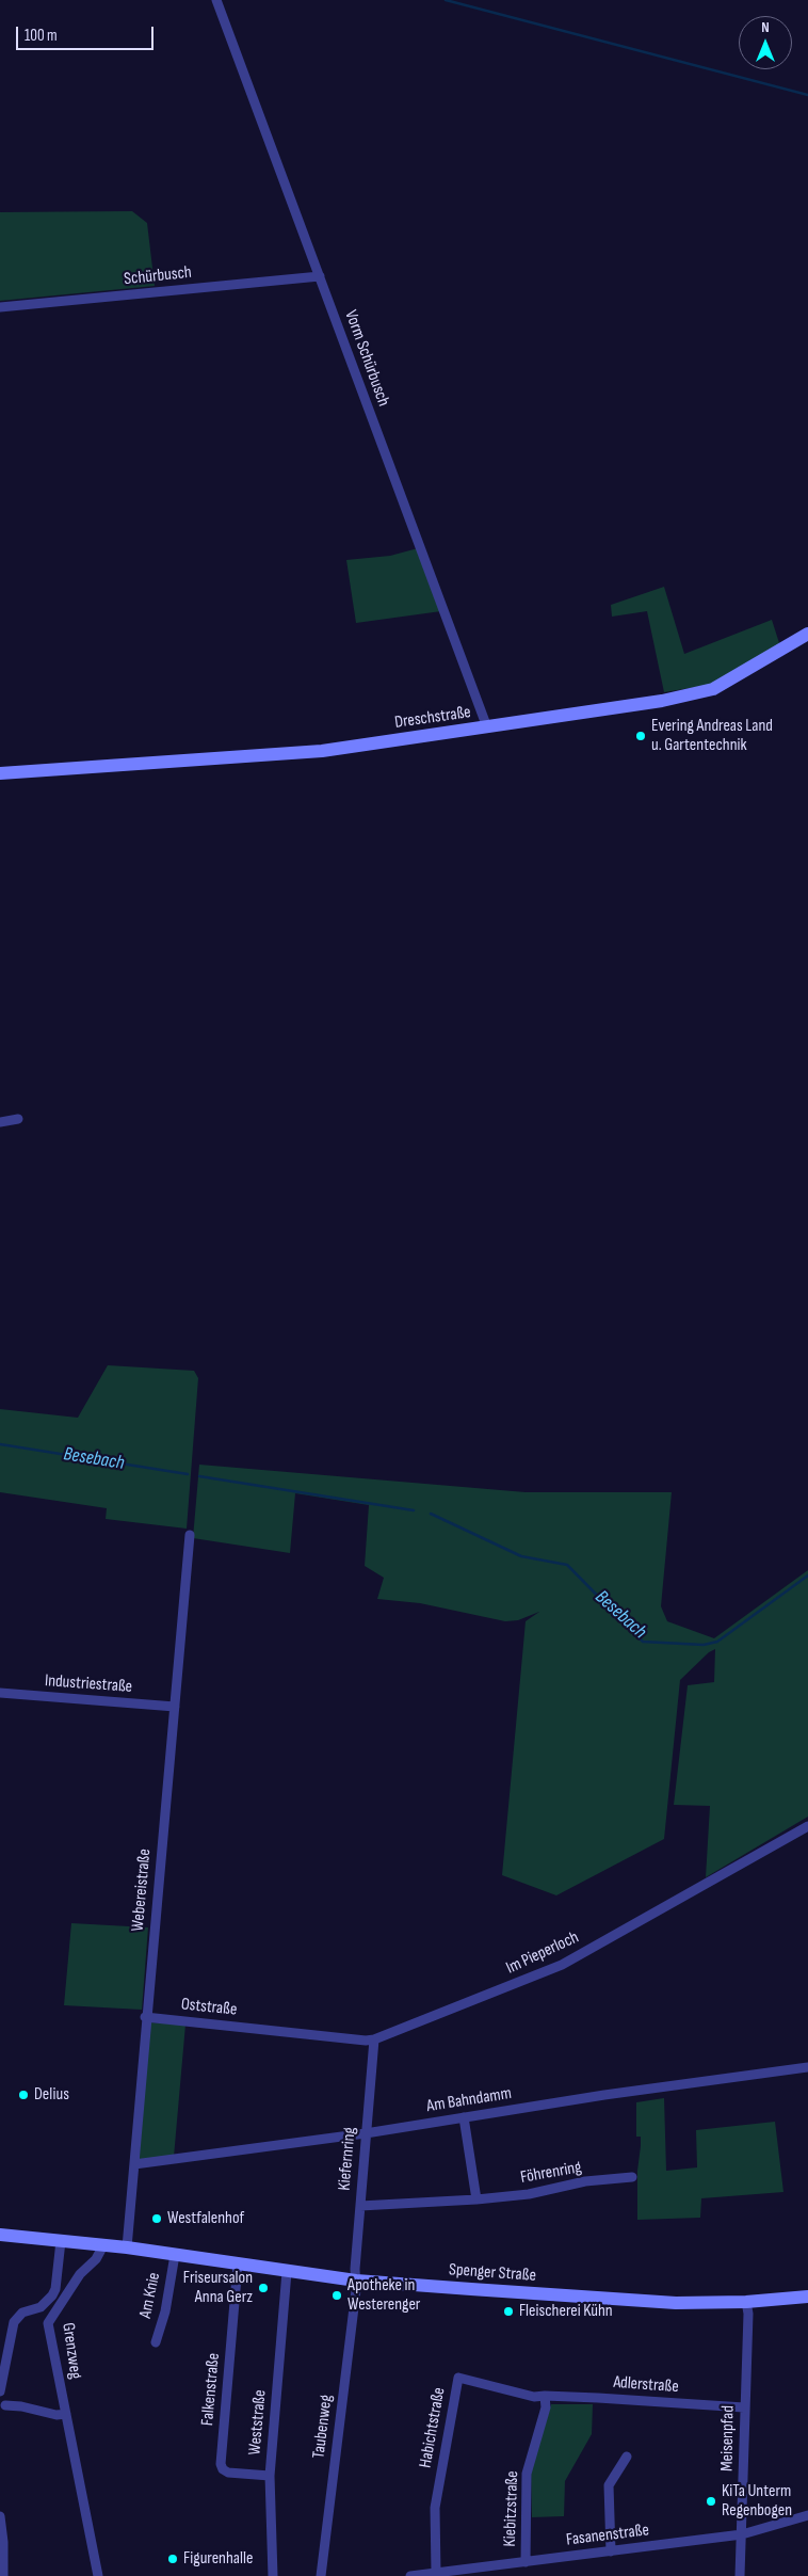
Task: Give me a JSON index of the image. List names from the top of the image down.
{
  "streets": {
    "street": [
      "Schürbusch",
      "Vorm Schürbusch",
      "Dreschstraße",
      "Industriestraße",
      "Webereistraße",
      "Im Pieperloch",
      "Oststraße",
      "Am Bahndamm",
      "Kiefernring",
      "Föhrenring",
      "Spenger Straße",
      "Am Knie",
      "Grenzweg",
      "Adlerstraße",
      "Falkenstraße",
      "Weststraße",
      "Taubenweg",
      "Habichtstraße",
      "Meisenpfad",
      "Kiebitzstraße",
      "Fasanenstraße"
    ]
  },
  "crossings": [
    ["Schürbusch", "Vorm Schürbusch"],
    ["Vorm Schürbusch", "Dreschstraße"],
    ["Industriestraße", "Webereistraße"],
    ["Webereistraße", "Oststraße"],
    ["Webereistraße", "Am Bahndamm"],
    ["Webereistraße", "Spenger Straße"],
    ["Im Pieperloch", "Oststraße"],
    ["Im Pieperloch", "Kiefernring"],
    ["Am Bahndamm", "Kiefernring"],
    ["Kiefernring", "Föhrenring"],
    ["Kiefernring", "Spenger Straße"],
    ["Kiefernring", "Taubenweg"],
    ["Spenger Straße", "Am Knie"],
    ["Spenger Straße", "Grenzweg"],
    ["Spenger Straße", "Falkenstraße"],
    ["Spenger Straße", "Weststraße"],
    ["Spenger Straße", "Taubenweg"],
    ["Spenger Straße", "Meisenpfad"],
    ["Adlerstraße", "Habichtstraße"],
    ["Adlerstraße", "Meisenpfad"],
    ["Adlerstraße", "Kiebitzstraße"],
    ["Falkenstraße", "Weststraße"],
    ["Habichtstraße", "Kiebitzstraße"],
    ["Habichtstraße", "Fasanenstraße"],
    ["Meisenpfad", "Fasanenstraße"],
    ["Kiebitzstraße", "Fasanenstraße"]
  ],
  "water": ["Besebach"],
  "places": [
    "Evering Andreas Land u. Gartentechnik",
    "Delius",
    "Westfalenhof",
    "Friseursalon Anna Gerz",
    "Apotheke in Westerenger",
    "Fleischerei Kühn",
    "KiTa Unterm Regenbogen",
    "Figurenhalle"
  ],
  "scale_bar": "100 m",
  "north": "top"
}
